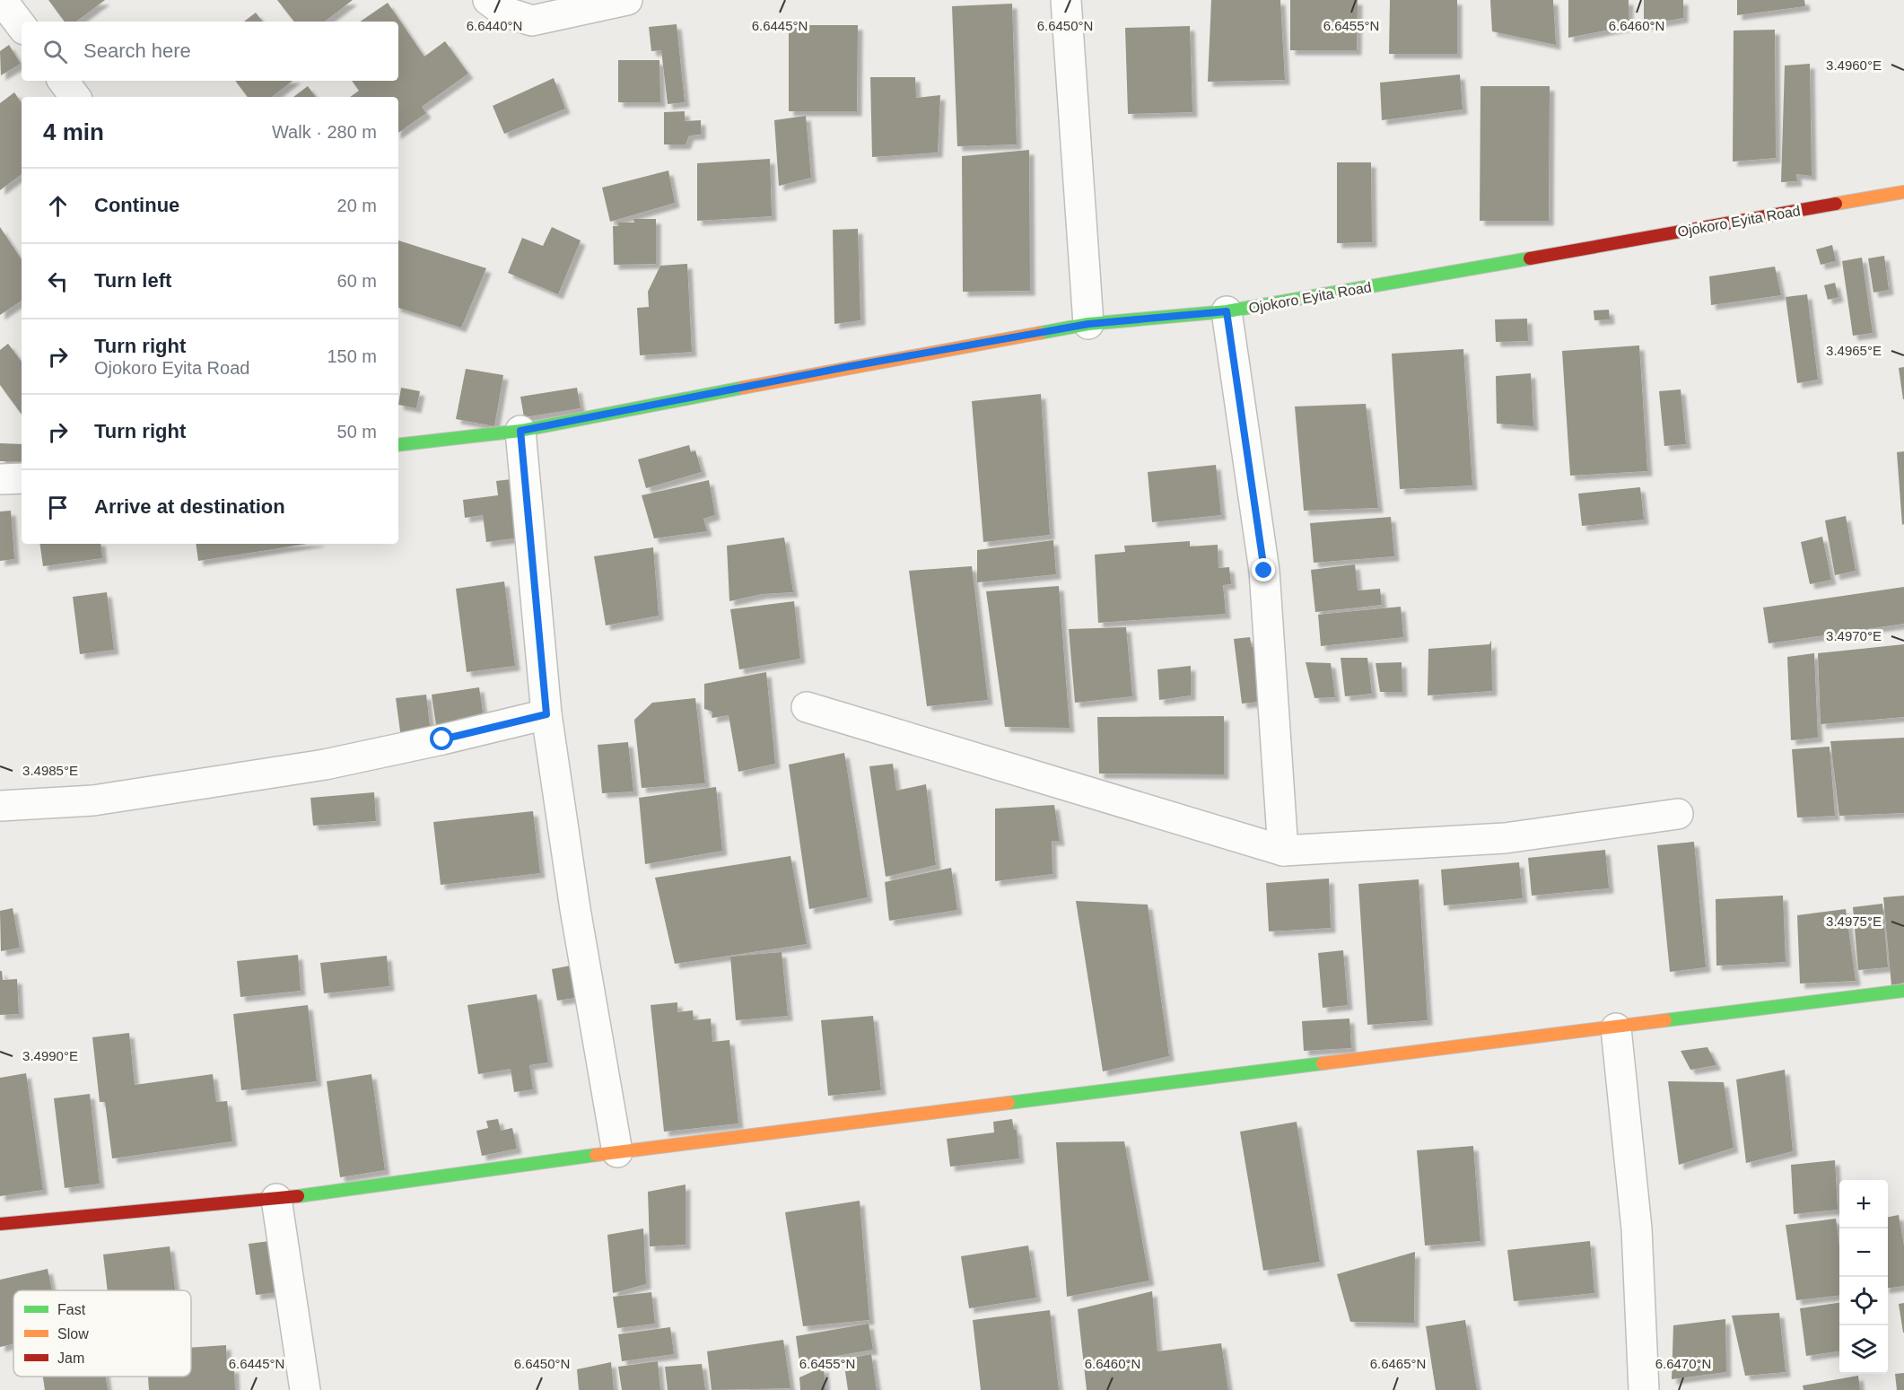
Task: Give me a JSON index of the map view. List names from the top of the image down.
{
  "streets": {
    "street": ["Ojokoro Eyita Road"]
  },
  "legend": ["Fast", "Slow", "Jam"],
  "page": {
    "search": "Search here",
    "heading": ["4 min", "Walk · 280 m"],
    "list": [
      ["Continue", "20 m"],
      ["Turn left", "60 m"],
      ["Turn right", "Ojokoro Eyita Road", "150 m"],
      ["Turn right", "50 m"],
      "Arrive at destination"
    ],
    "map_buttons": ["+", "−"]
  },
  "coordinates": [
    "6.6440°N",
    "6.6445°N",
    "6.6450°N",
    "6.6455°N",
    "6.6460°N",
    "3.4960°E",
    "3.4965°E",
    "3.4970°E",
    "3.4985°E",
    "3.4975°E",
    "3.4990°E",
    "6.6465°N",
    "6.6470°N"
  ]
}
